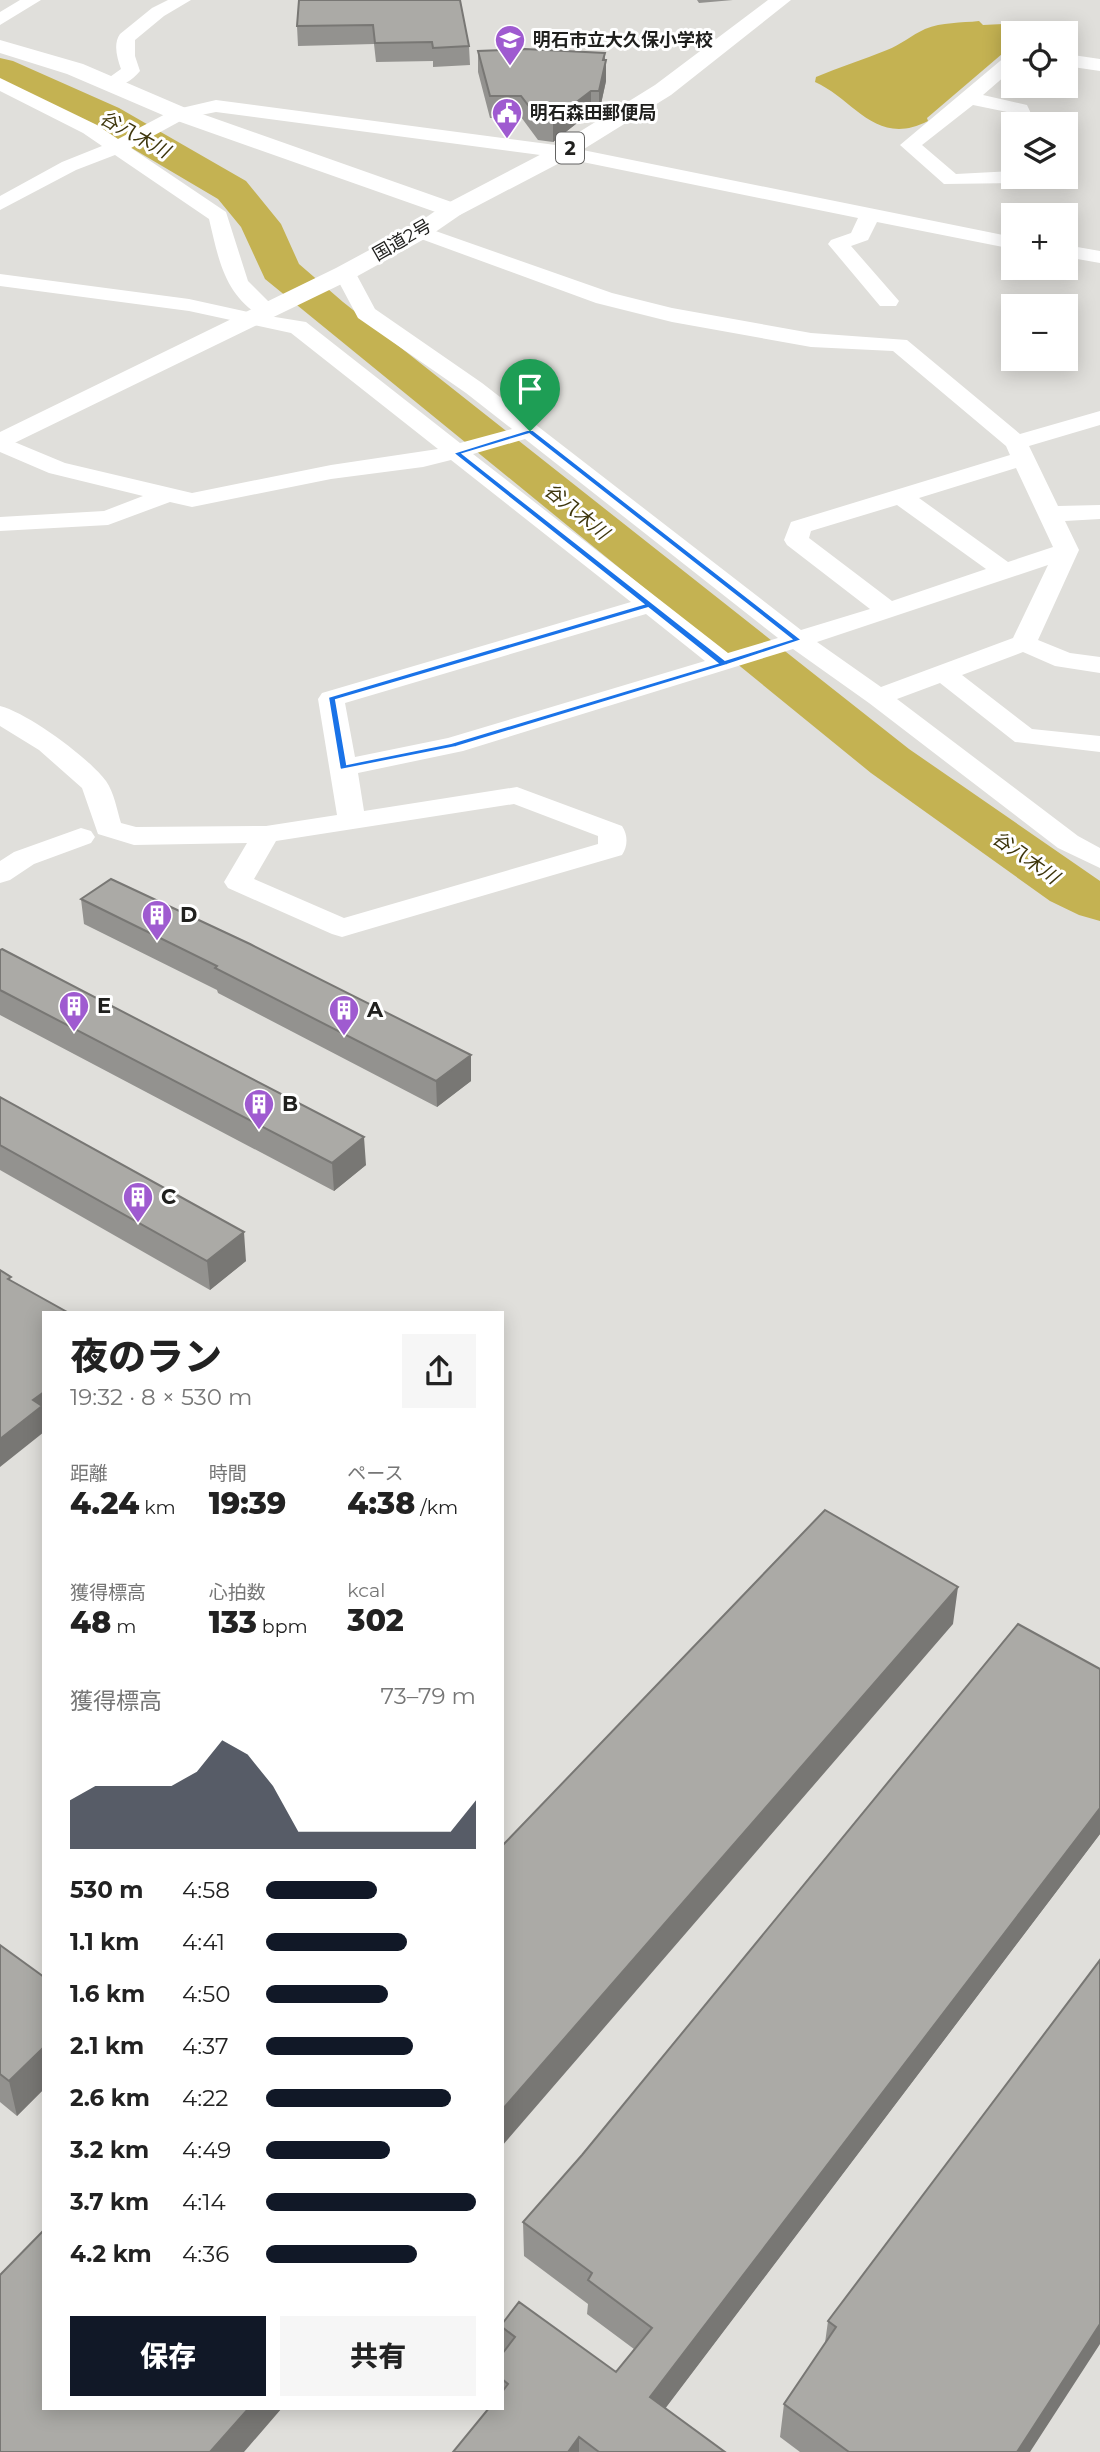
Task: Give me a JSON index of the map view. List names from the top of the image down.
{
  "streets": {
    "main road": ["2", "国道2号"]
  },
  "water": ["谷八木川"],
  "places": {
    "school or university": ["明石市立大久保小学校"],
    "public building": ["明石森田郵便局"],
    "building": [
      "D",
      "E",
      "A",
      "B",
      "C"
    ]
  },
  "page": {
    "map_buttons": ["+", "−"],
    "heading": ["夜のラン", "19:32 · 8 × 530 m"],
    "stats": [
      ["距離", "4.24 km"],
      ["時間", "19:39"],
      ["ペース", "4:38 /km"],
      ["獲得標高", "48 m"],
      ["心拍数", "133 bpm"],
      ["kcal", "302"]
    ],
    "chart": ["獲得標高", "73–79 m"],
    "list": [
      {
        "name": "530 m",
        "note": "4:58"
      },
      {
        "name": "1.1 km",
        "note": "4:41"
      },
      {
        "name": "1.6 km",
        "note": "4:50"
      },
      {
        "name": "2.1 km",
        "note": "4:37"
      },
      {
        "name": "2.6 km",
        "note": "4:22"
      },
      {
        "name": "3.2 km",
        "note": "4:49"
      },
      {
        "name": "3.7 km",
        "note": "4:14"
      },
      {
        "name": "4.2 km",
        "note": "4:36"
      }
    ],
    "buttons": ["保存", "共有"]
  }
}
